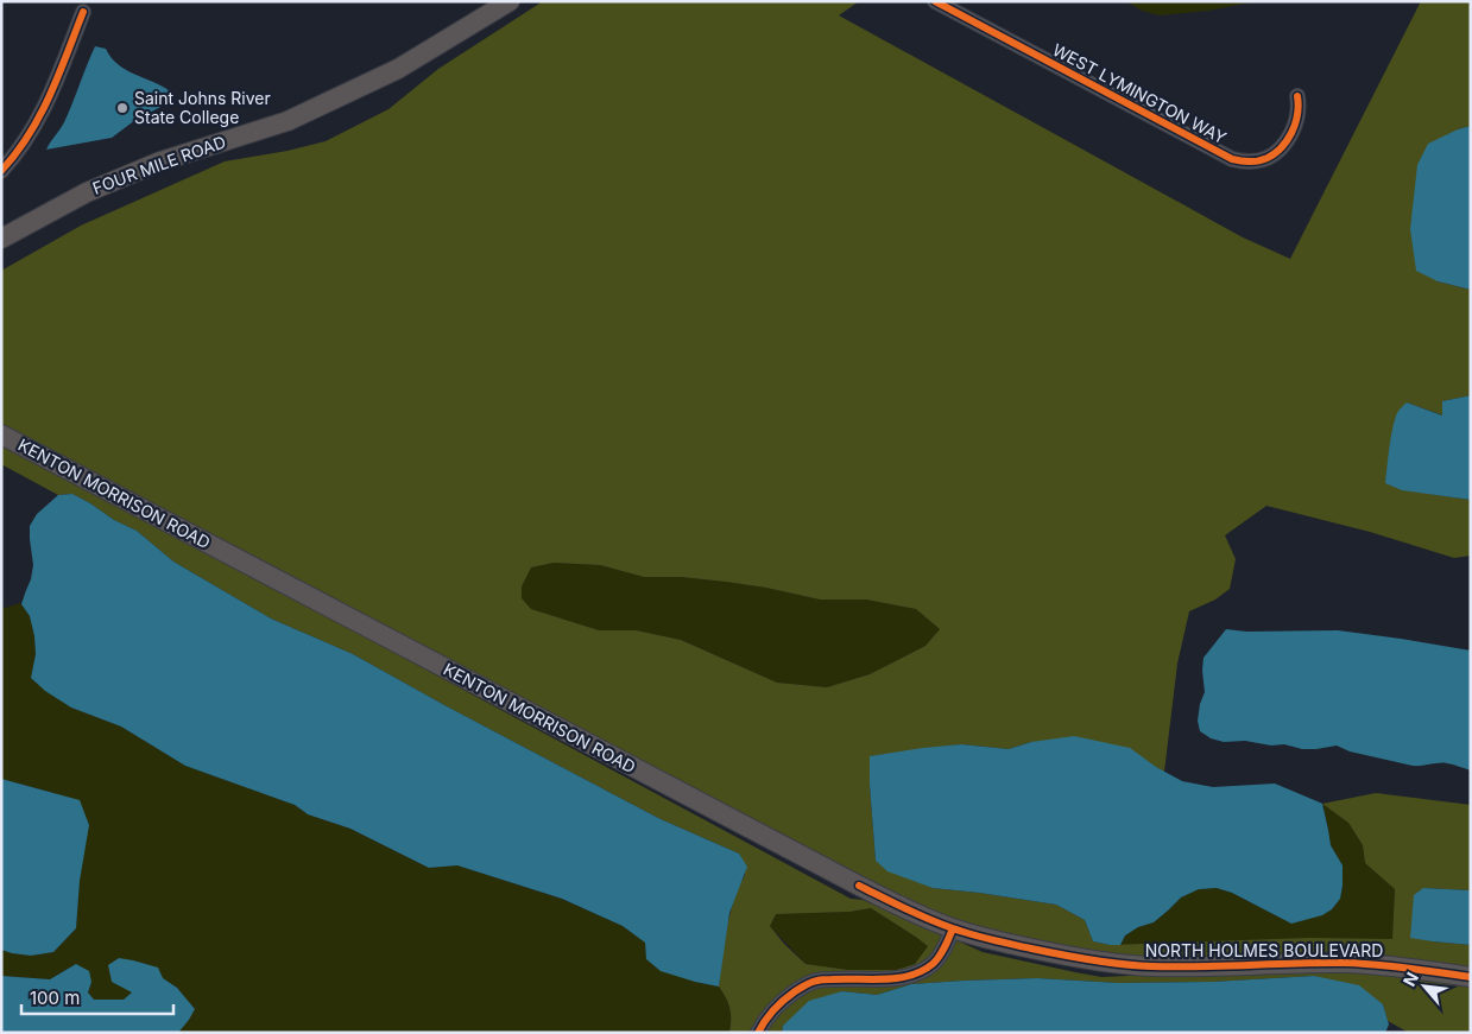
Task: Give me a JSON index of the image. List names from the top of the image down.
{
  "streets": {
    "main road": ["FOUR MILE ROAD", "KENTON MORRISON ROAD", "NORTH HOLMES BOULEVARD"],
    "street": ["WEST LYMINGTON WAY"]
  },
  "crossings": [
    ["KENTON MORRISON ROAD", "NORTH HOLMES BOULEVARD"]
  ],
  "places": ["Saint Johns River State College"],
  "scale_bar": "100 m",
  "north": "top left"
}
